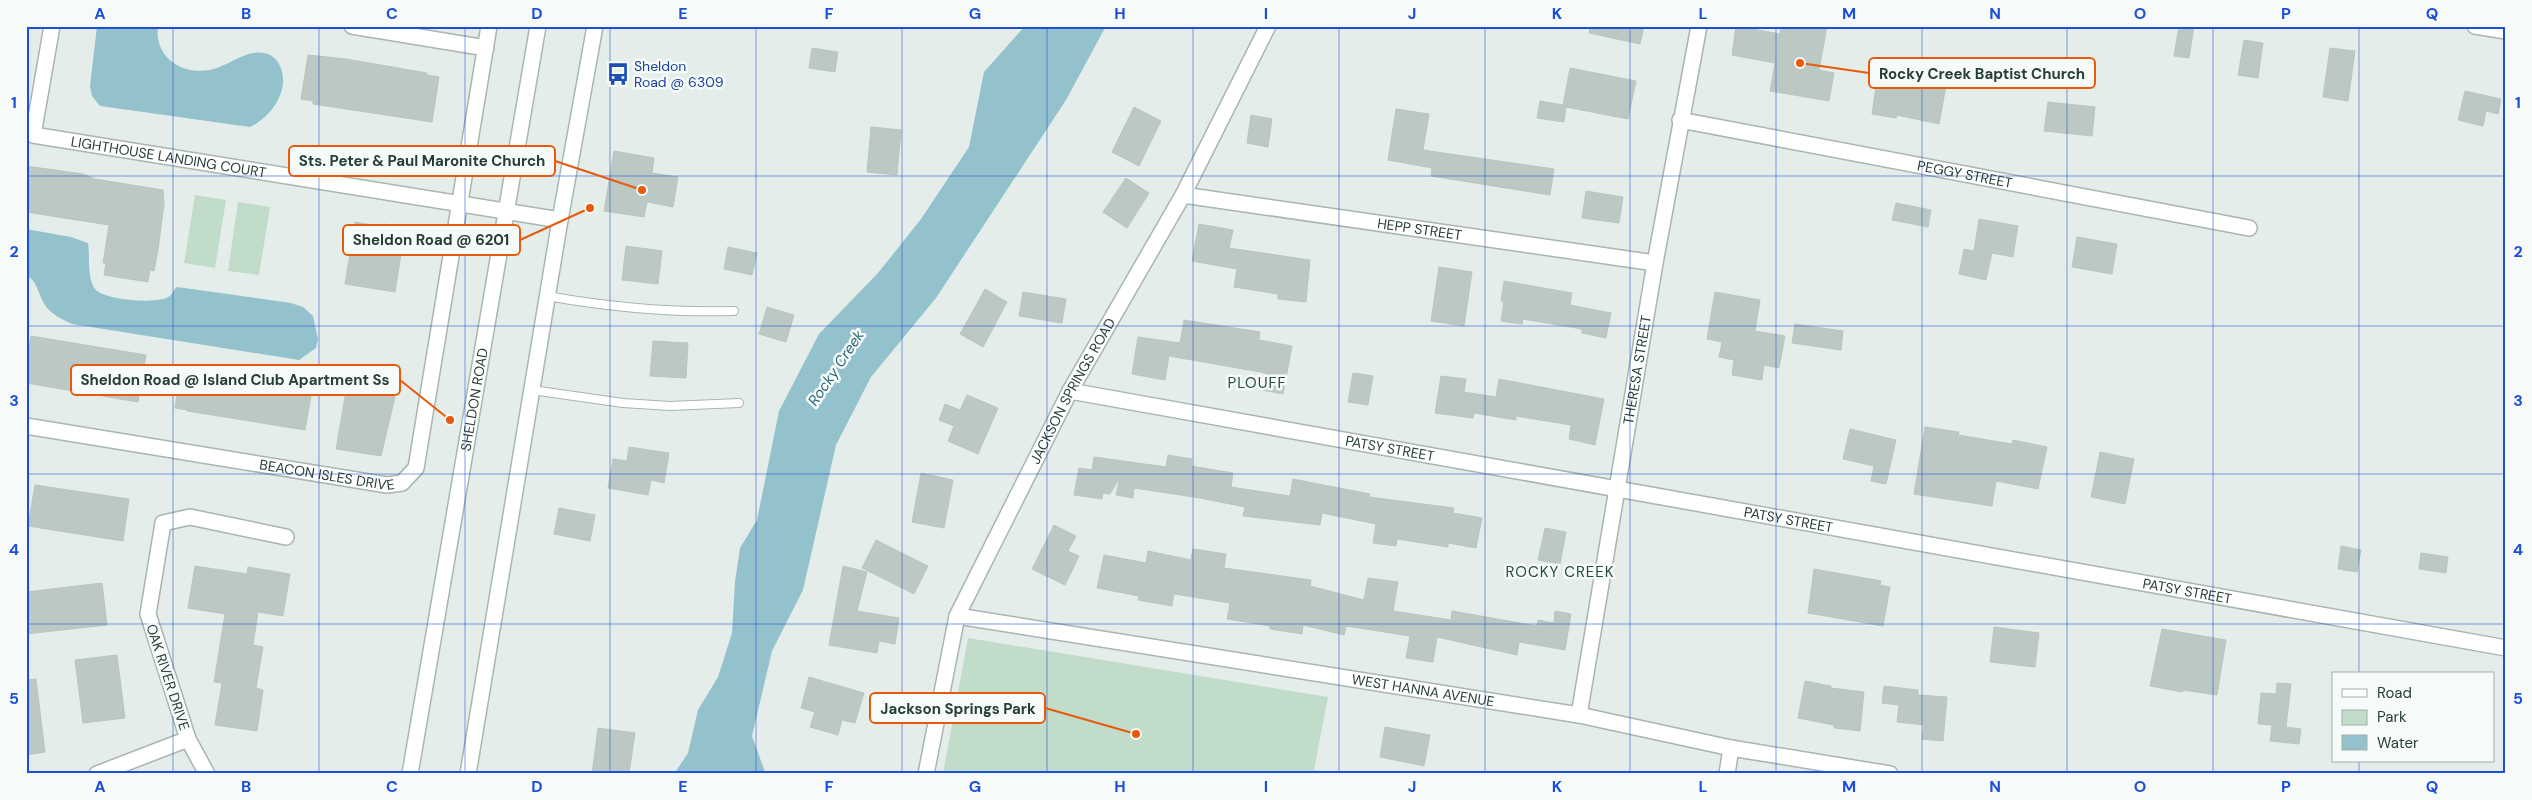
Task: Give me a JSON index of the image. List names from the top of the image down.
{
  "streets": {
    "street": [
      "LIGHTHOUSE LANDING COURT",
      "PEGGY STREET",
      "HEPP STREET",
      "THERESA STREET",
      "JACKSON SPRINGS ROAD",
      "SHELDON ROAD",
      "PATSY STREET",
      "BEACON ISLES DRIVE",
      "OAK RIVER DRIVE",
      "WEST HANNA AVENUE"
    ]
  },
  "crossings": [
    ["LIGHTHOUSE LANDING COURT", "SHELDON ROAD"],
    ["LIGHTHOUSE LANDING COURT", "BEACON ISLES DRIVE"],
    ["PEGGY STREET", "THERESA STREET"],
    ["HEPP STREET", "THERESA STREET"],
    ["HEPP STREET", "JACKSON SPRINGS ROAD"],
    ["THERESA STREET", "PATSY STREET"],
    ["THERESA STREET", "WEST HANNA AVENUE"],
    ["JACKSON SPRINGS ROAD", "PATSY STREET"],
    ["JACKSON SPRINGS ROAD", "WEST HANNA AVENUE"]
  ],
  "districts": ["PLOUFF", "ROCKY CREEK"],
  "water": ["Rocky Creek"],
  "places": {
    "other": [
      "Rocky Creek Baptist Church",
      "Sts. Peter & Paul Maronite Church",
      "Sheldon Road @ 6201",
      "Sheldon Road @ Island Club Apartment Ss",
      "Jackson Springs Park"
    ],
    "bus stop": ["Sheldon Road @ 6309"]
  },
  "legend": ["Road", "Park", "Water"],
  "grid": {
    "columns": [
      "A",
      "B",
      "C",
      "D",
      "E",
      "F",
      "G",
      "H",
      "I",
      "J",
      "K",
      "L",
      "M",
      "N",
      "O",
      "P",
      "Q"
    ],
    "rows": [
      "1",
      "2",
      "3",
      "4",
      "5"
    ]
  }
}
